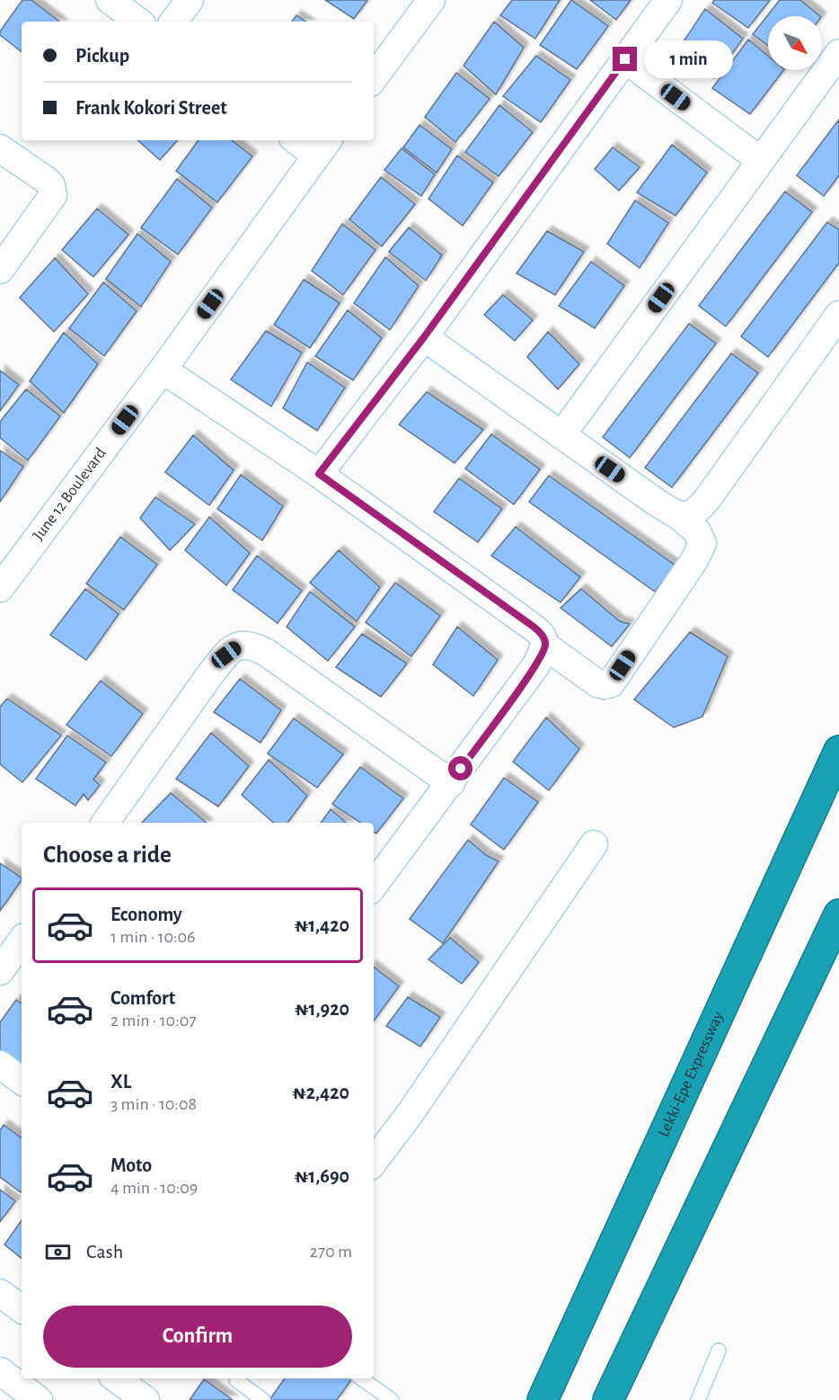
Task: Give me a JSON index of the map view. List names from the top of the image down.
{
  "streets": {
    "highway": ["Lekki-Epe Expressway"],
    "street": ["June 12 Boulevard"]
  },
  "north": "bottom right",
  "page": {
    "banner": ["Pickup", "Frank Kokori Street"],
    "bubble": "1 min",
    "heading": "Choose a ride",
    "list": [
      {
        "name": "Economy",
        "note": "1 min · 10:06",
        "value": "₦1,420"
      },
      {
        "name": "Comfort",
        "note": "2 min · 10:07",
        "value": "₦1,920"
      },
      {
        "name": "XL",
        "note": "3 min · 10:08",
        "value": "₦2,420"
      },
      {
        "name": "Moto",
        "note": "4 min · 10:09",
        "value": "₦1,690"
      }
    ],
    "pay": ["Cash", "270 m"],
    "buttons": "Confirm"
  }
}
